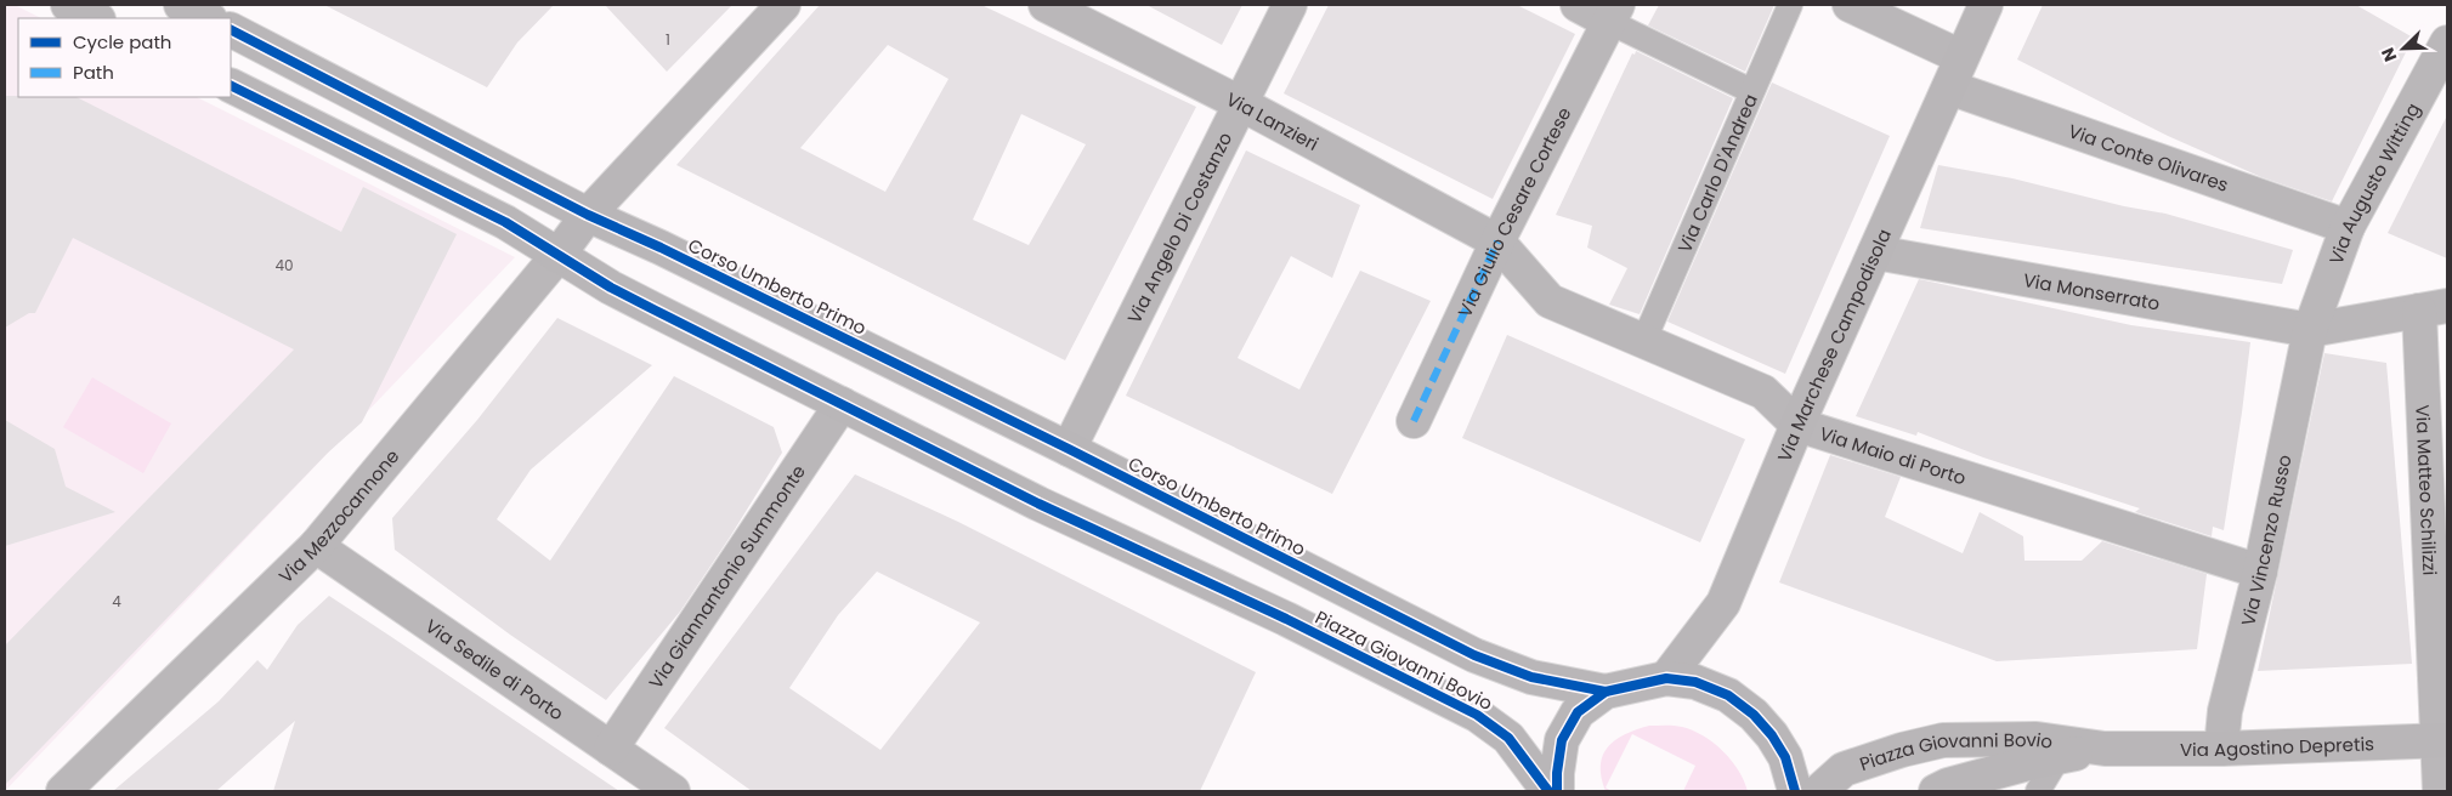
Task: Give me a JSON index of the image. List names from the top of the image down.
{
  "streets": {
    "main road": [
      "Corso Umberto Primo",
      "Via Marchese Campodisola",
      "Via Mezzocannone",
      "Piazza Giovanni Bovio",
      "Via Agostino Depretis"
    ],
    "street": [
      "Via Lanzieri",
      "Via Conte Olivares",
      "Via Augusto Witting",
      "Via Giulio Cesare Cortese",
      "Via Angelo Di Costanzo",
      "Via Monserrato",
      "Via Maio di Porto",
      "Via Matteo Schilizzi",
      "Via Vincenzo Russo",
      "Via Giannantonio Summonte",
      "Via Sedile di Porto"
    ],
    "lane": ["Via Carlo D'Andrea"]
  },
  "crossings": [
    ["Via Lanzieri", "Via Giulio Cesare Cortese"],
    ["Via Lanzieri", "Via Angelo Di Costanzo"],
    ["Via Lanzieri", "Via Maio di Porto"],
    ["Via Conte Olivares", "Via Augusto Witting"],
    ["Via Conte Olivares", "Via Marchese Campodisola"],
    ["Via Carlo D'Andrea", "Via Maio di Porto"],
    ["Via Augusto Witting", "Via Monserrato"],
    ["Via Augusto Witting", "Via Vincenzo Russo"],
    ["Via Giulio Cesare Cortese", "Via Maio di Porto"],
    ["Via Angelo Di Costanzo", "Corso Umberto Primo"],
    ["Corso Umberto Primo", "Via Mezzocannone"],
    ["Corso Umberto Primo", "Piazza Giovanni Bovio"],
    ["Via Monserrato", "Via Marchese Campodisola"],
    ["Via Monserrato", "Via Vincenzo Russo"],
    ["Via Marchese Campodisola", "Via Maio di Porto"],
    ["Via Marchese Campodisola", "Piazza Giovanni Bovio"],
    ["Via Maio di Porto", "Via Vincenzo Russo"],
    ["Via Matteo Schilizzi", "Via Agostino Depretis"],
    ["Via Mezzocannone", "Via Sedile di Porto"],
    ["Via Vincenzo Russo", "Via Agostino Depretis"],
    ["Via Giannantonio Summonte", "Piazza Giovanni Bovio"],
    ["Via Giannantonio Summonte", "Via Sedile di Porto"],
    ["Piazza Giovanni Bovio", "Via Agostino Depretis"]
  ],
  "house_numbers": ["1", "40", "4"],
  "legend": ["Cycle path", "Path"],
  "north": "bottom left"
}
